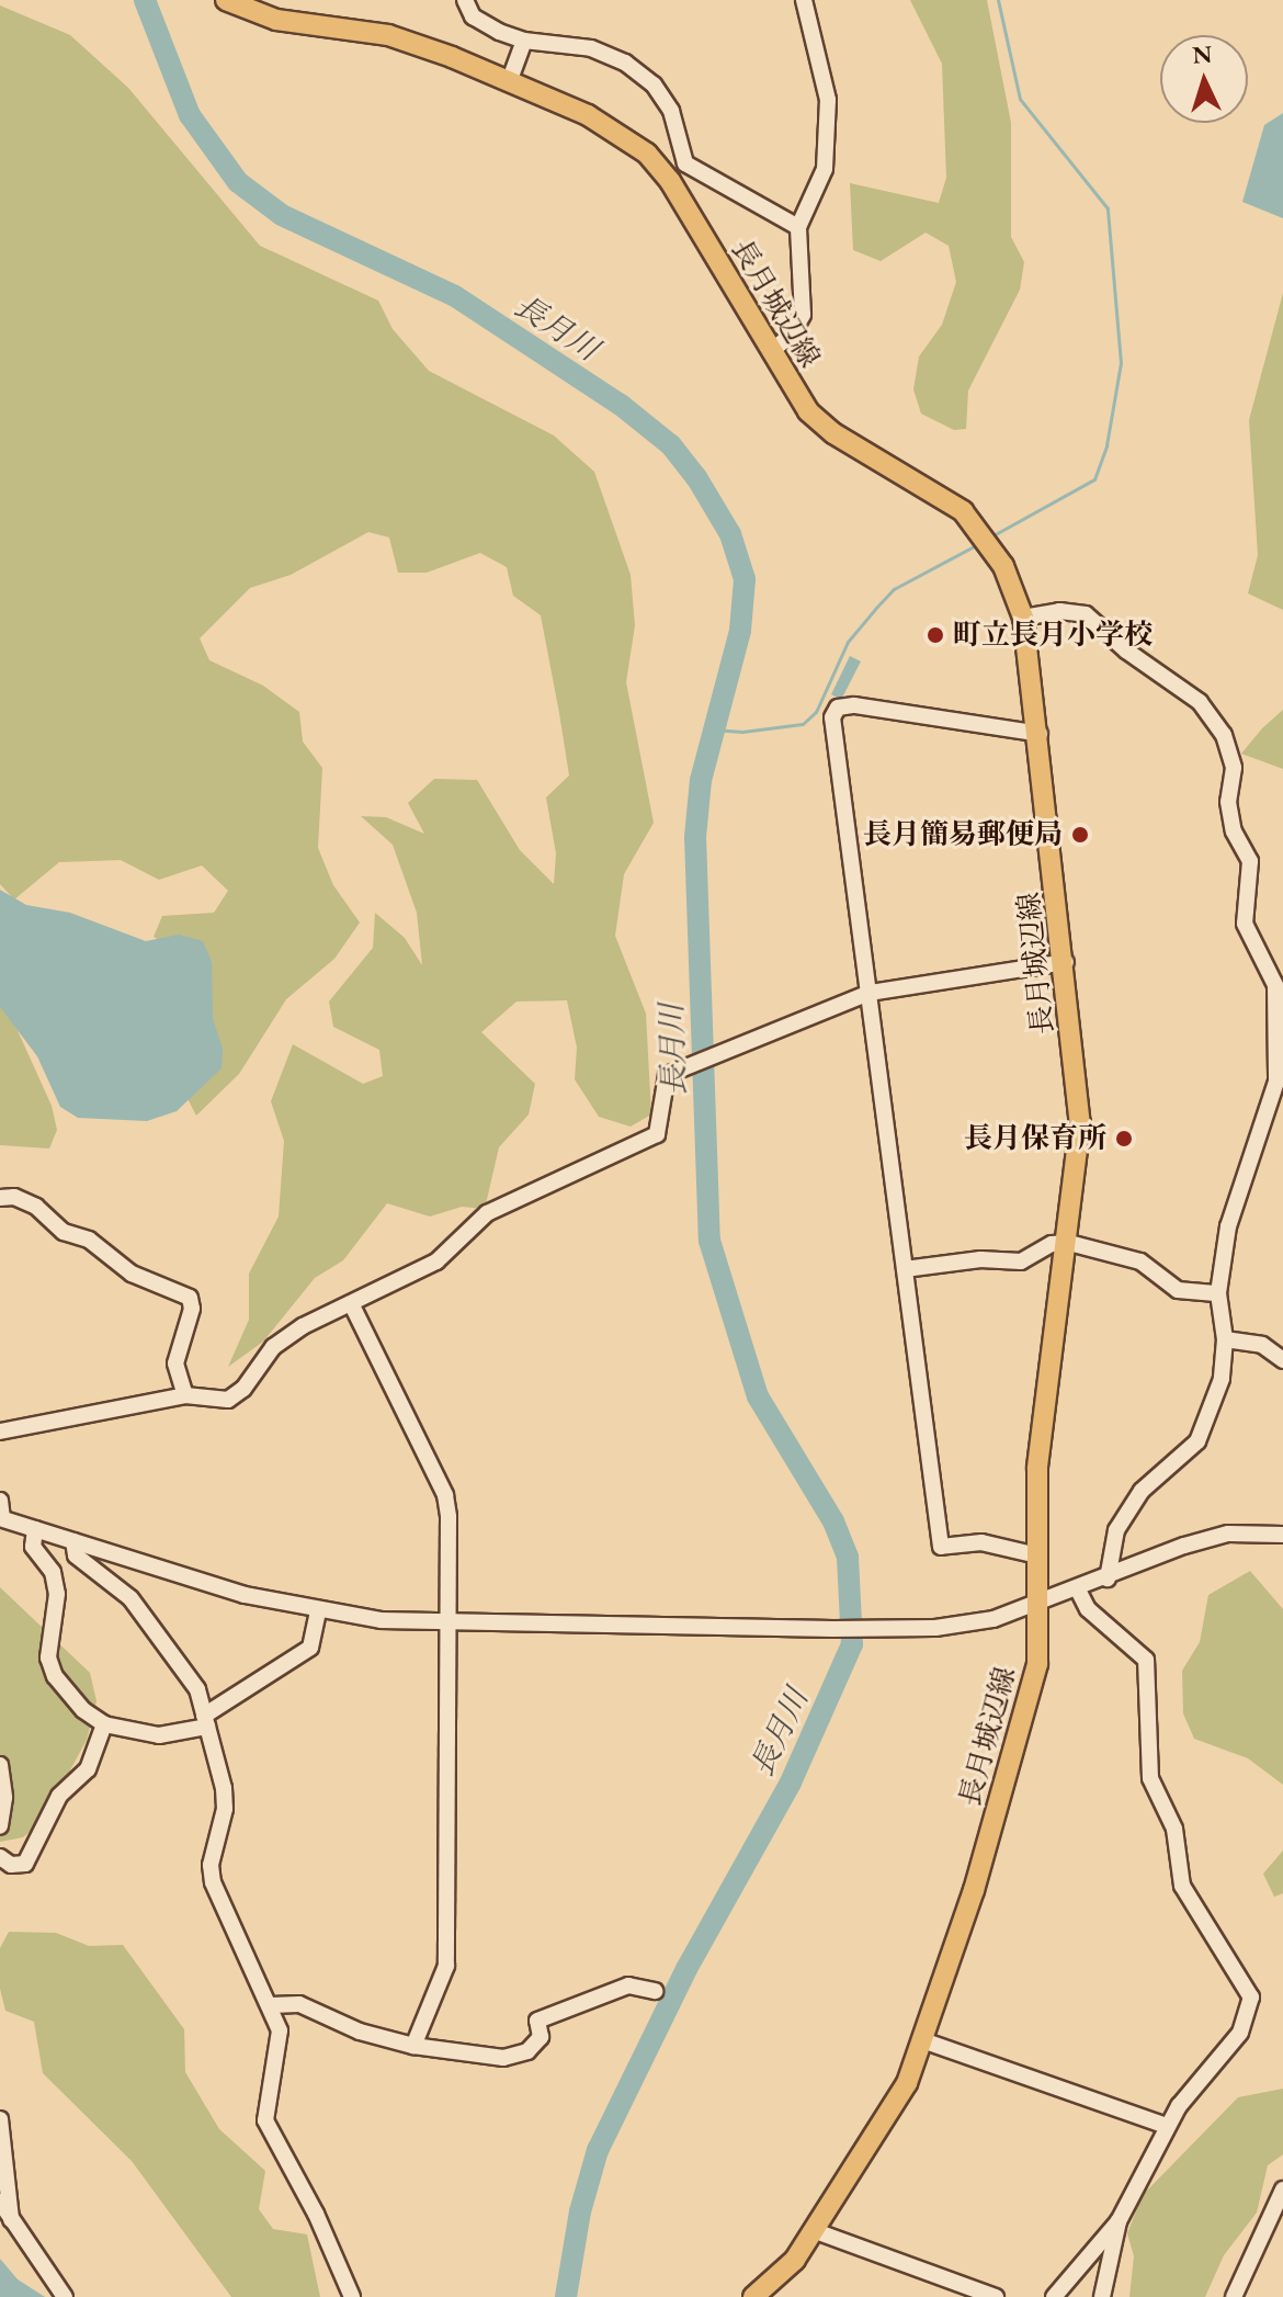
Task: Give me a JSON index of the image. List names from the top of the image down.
{
  "streets": {
    "main road": ["長月城辺線"]
  },
  "water": ["長月川"],
  "places": ["町立長月小学校", "長月簡易郵便局", "長月保育所"],
  "north": "top"
}
